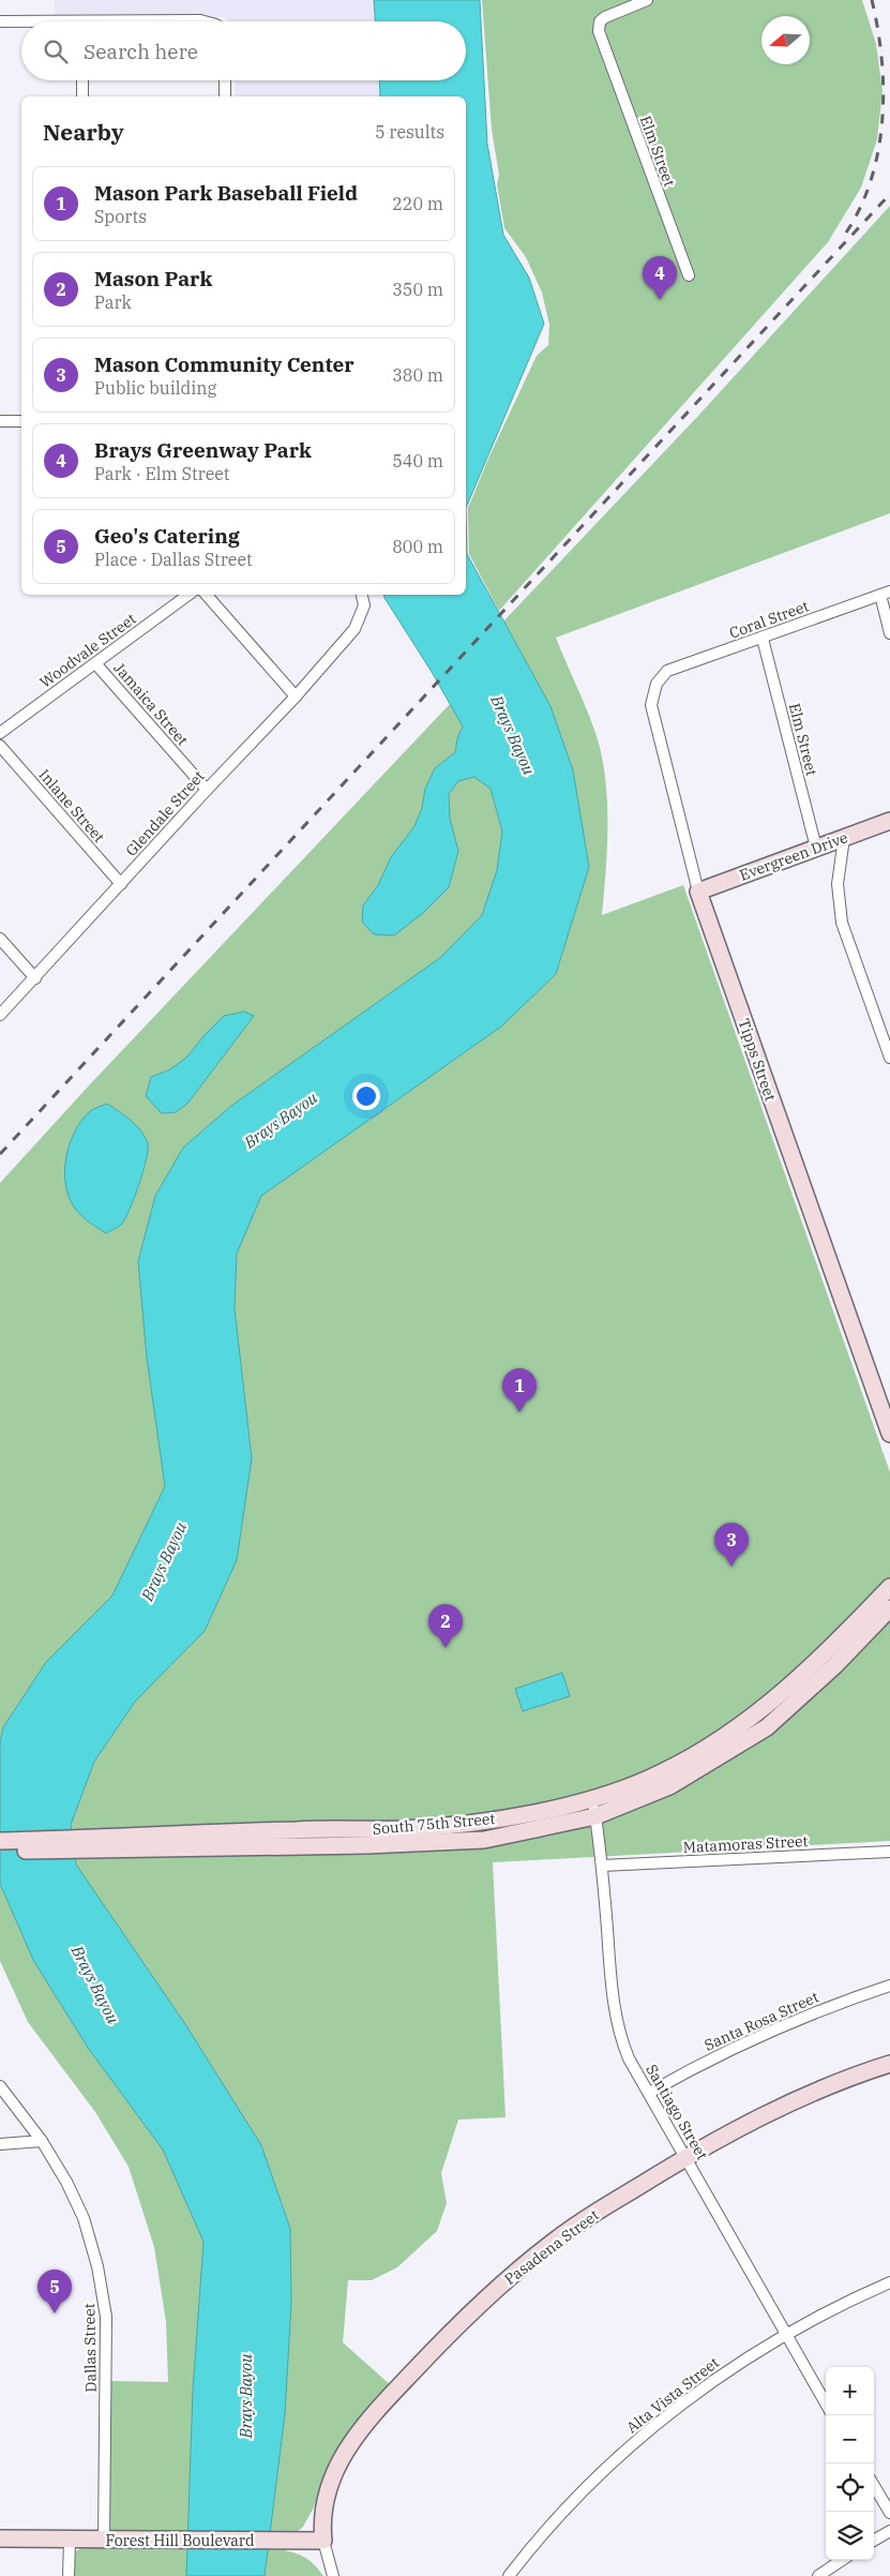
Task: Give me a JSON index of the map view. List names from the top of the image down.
{
  "streets": {
    "main road": [
      "Evergreen Drive",
      "Tipps Street",
      "South 75th Street",
      "Pasadena Street",
      "Forest Hill Boulevard"
    ],
    "street": [
      "Elm Street",
      "Coral Street",
      "Woodvale Street",
      "Jamaica Street",
      "Inlane Street",
      "Glendale Street",
      "Matamoras Street",
      "Santa Rosa Street",
      "Santiago Street",
      "Dallas Street",
      "Alta Vista Street"
    ]
  },
  "crossings": [
    ["Elm Street", "Coral Street"],
    ["Elm Street", "Evergreen Drive"],
    ["Coral Street", "Tipps Street"],
    ["Woodvale Street", "Jamaica Street"],
    ["Jamaica Street", "Glendale Street"],
    ["Inlane Street", "Glendale Street"],
    ["Evergreen Drive", "Tipps Street"],
    ["South 75th Street", "Santiago Street"],
    ["Matamoras Street", "Santiago Street"],
    ["Santa Rosa Street", "Santiago Street"],
    ["Santiago Street", "Pasadena Street"],
    ["Santiago Street", "Alta Vista Street"],
    ["Pasadena Street", "Forest Hill Boulevard"],
    ["Dallas Street", "Forest Hill Boulevard"]
  ],
  "water": ["Brays Bayou"],
  "north": "left",
  "page": {
    "search": "Search here",
    "heading": ["Nearby", "5 results"],
    "list": [
      {
        "mark": "1",
        "name": "Mason Park Baseball Field",
        "note": "Sports",
        "value": "220 m"
      },
      {
        "mark": "2",
        "name": "Mason Park",
        "note": "Park",
        "value": "350 m"
      },
      {
        "mark": "3",
        "name": "Mason Community Center",
        "note": "Public building",
        "value": "380 m"
      },
      {
        "mark": "4",
        "name": "Brays Greenway Park",
        "note": "Park · Elm Street",
        "value": "540 m"
      },
      {
        "mark": "5",
        "name": "Geo's Catering",
        "note": "Place · Dallas Street",
        "value": "800 m"
      }
    ],
    "pins": [
      "4",
      "1",
      "3",
      "2",
      "5"
    ],
    "map_buttons": ["+", "−"]
  }
}
